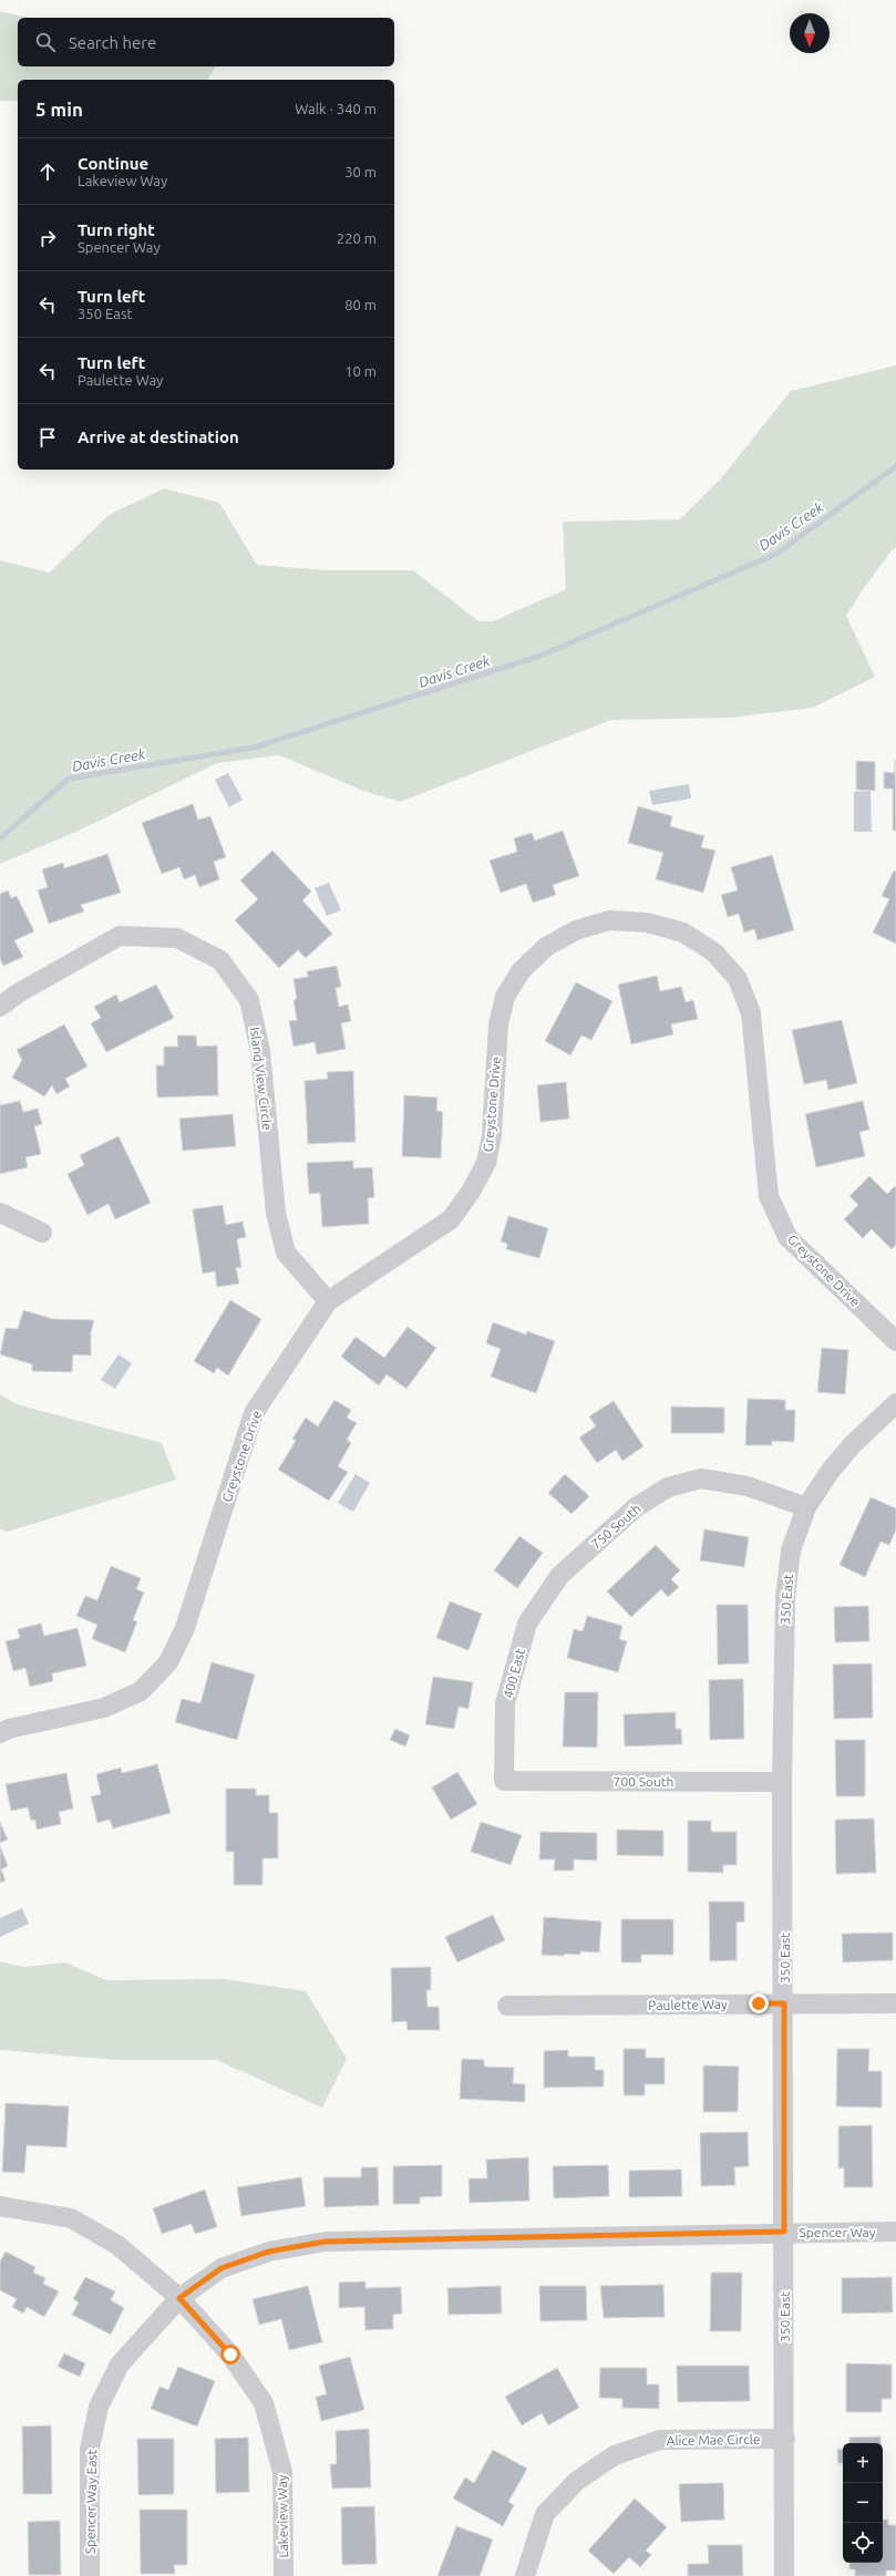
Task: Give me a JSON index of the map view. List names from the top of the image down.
{
  "streets": {
    "street": [
      "Island View Circle",
      "Greystone Drive",
      "750 South",
      "350 East",
      "400 East",
      "700 South",
      "Paulette Way",
      "Spencer Way",
      "Alice Mae Circle",
      "Spencer Way East",
      "Lakeview Way"
    ]
  },
  "crossings": [
    ["Island View Circle", "Greystone Drive"],
    ["750 South", "350 East"],
    ["750 South", "400 East"],
    ["350 East", "700 South"],
    ["350 East", "Paulette Way"],
    ["350 East", "Spencer Way"],
    ["350 East", "Alice Mae Circle"],
    ["400 East", "700 South"],
    ["Spencer Way", "Spencer Way East"],
    ["Spencer Way", "Lakeview Way"],
    ["Spencer Way East", "Lakeview Way"]
  ],
  "water": ["Davis Creek"],
  "north": "bottom",
  "page": {
    "search": "Search here",
    "heading": ["5 min", "Walk · 340 m"],
    "list": [
      ["Continue", "Lakeview Way", "30 m"],
      ["Turn right", "Spencer Way", "220 m"],
      ["Turn left", "350 East", "80 m"],
      ["Turn left", "Paulette Way", "10 m"],
      "Arrive at destination"
    ],
    "map_buttons": ["+", "−"]
  }
}
